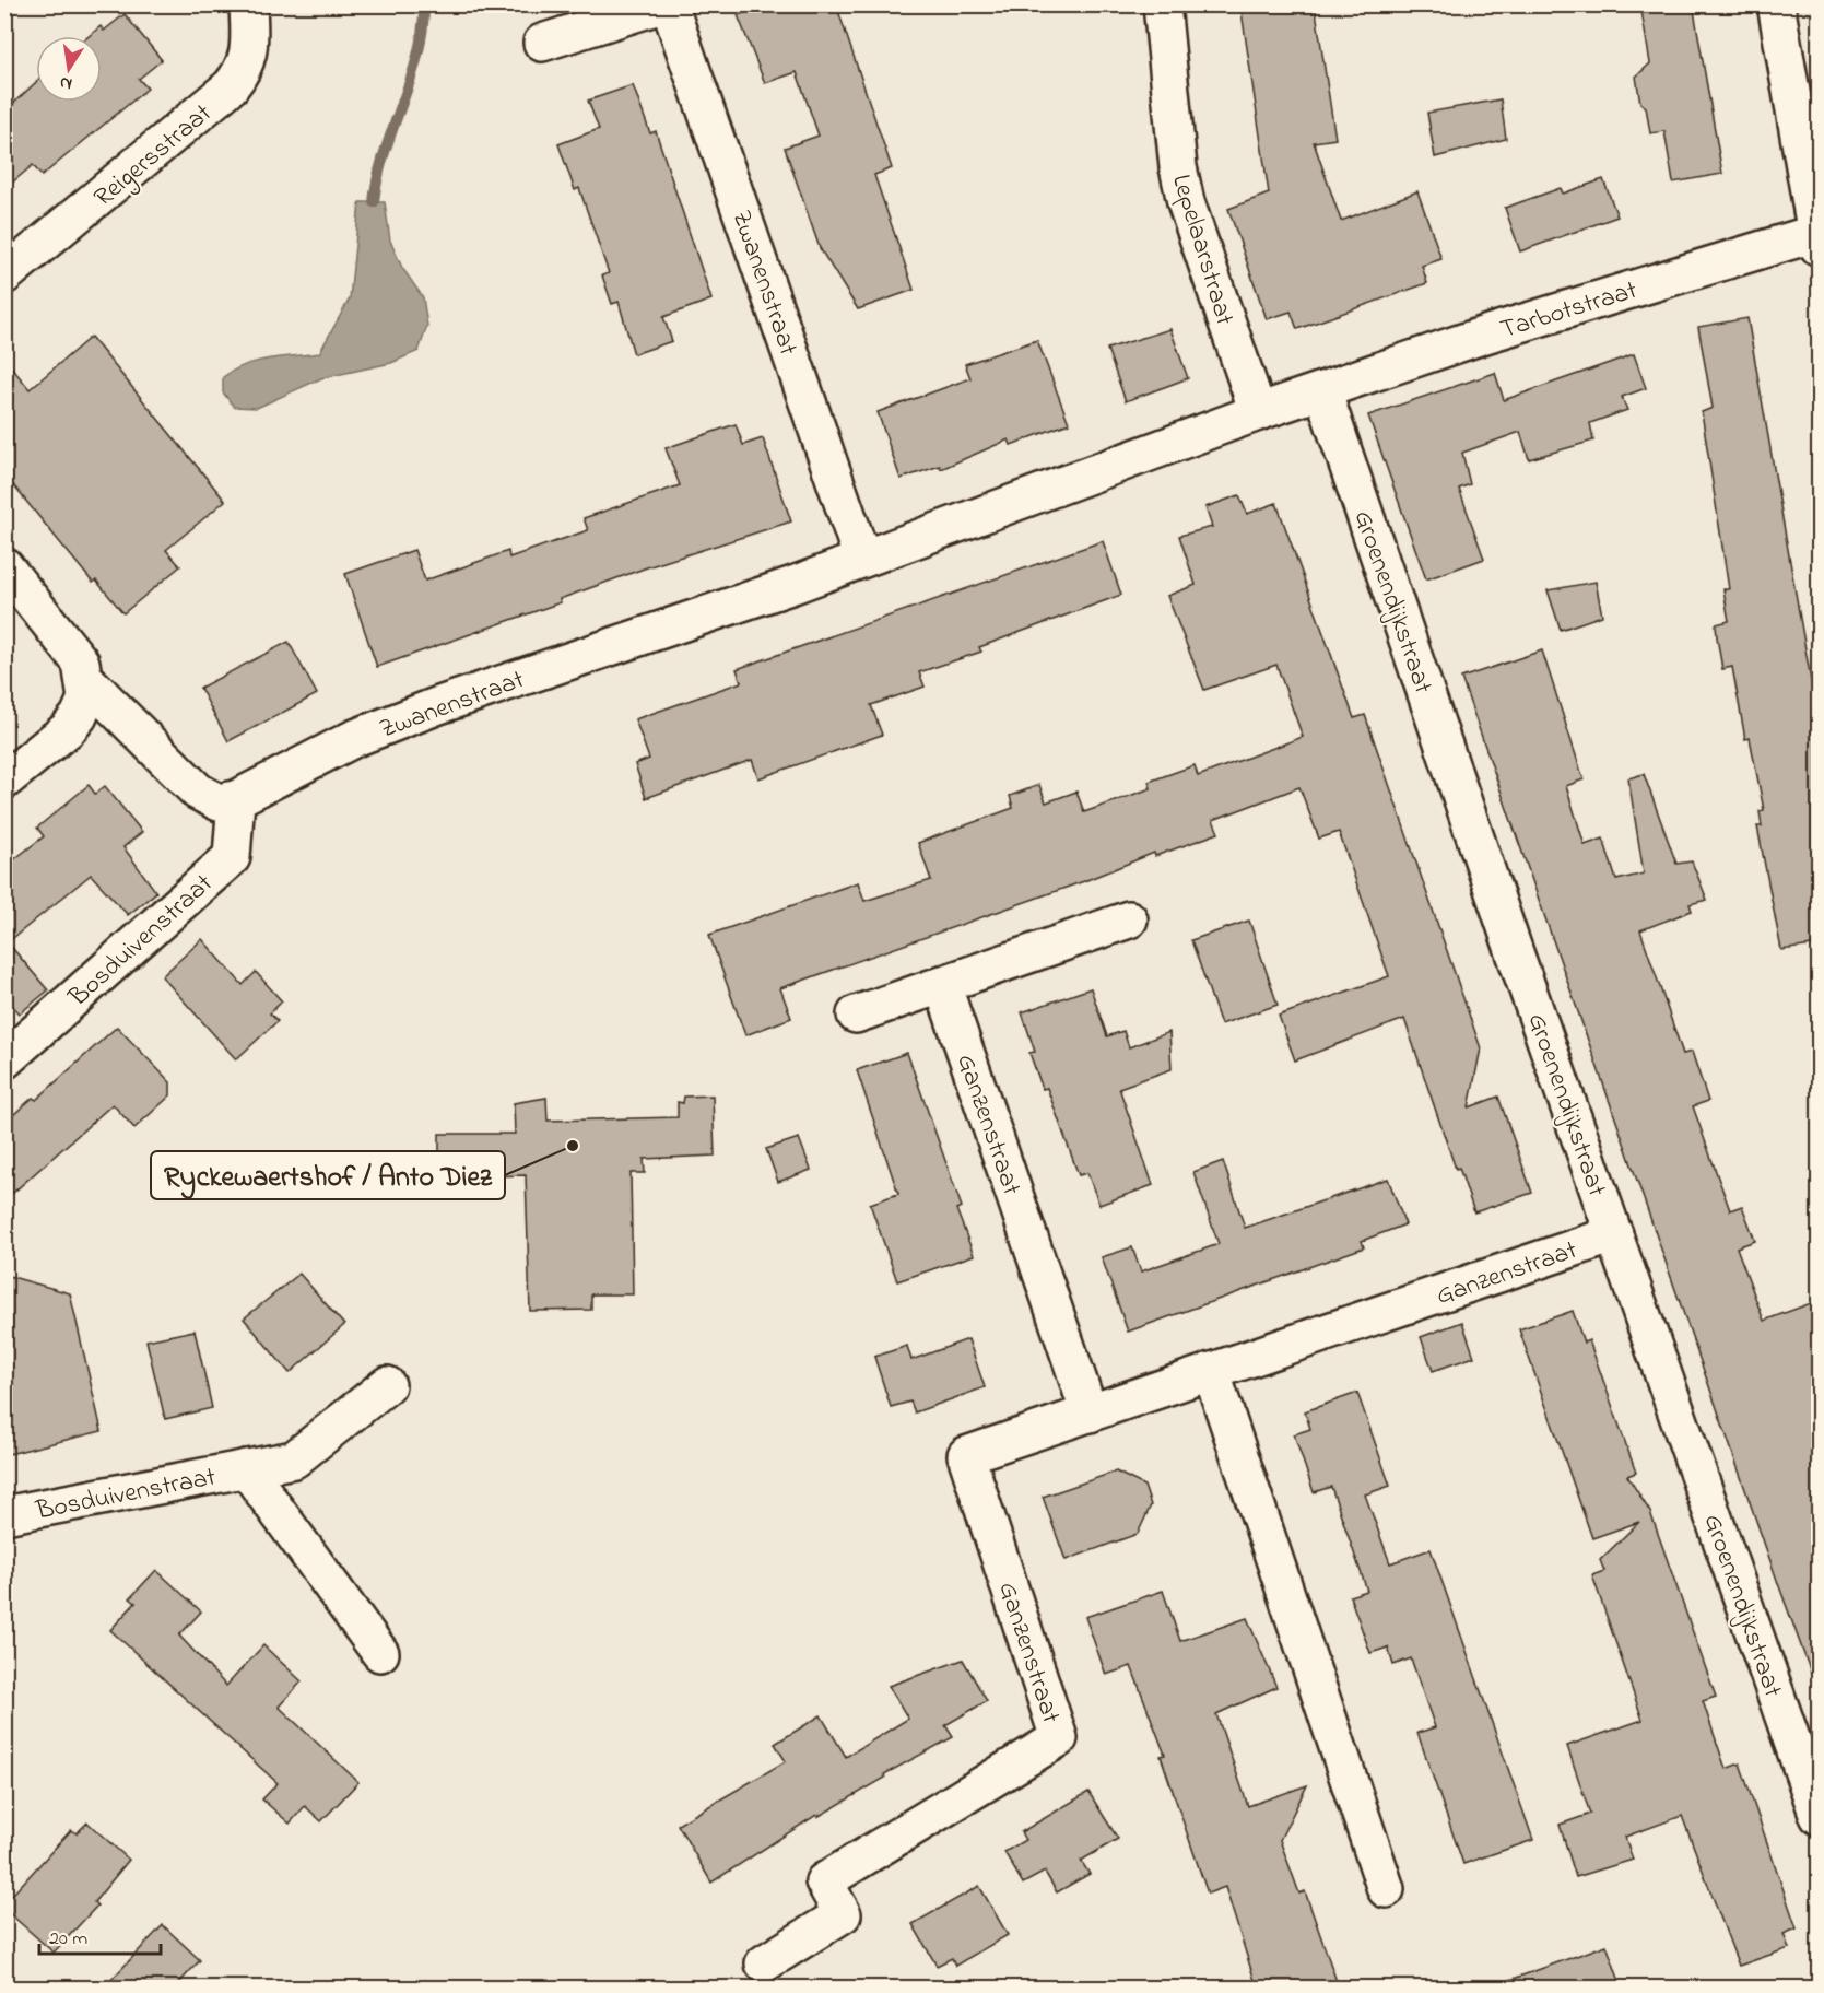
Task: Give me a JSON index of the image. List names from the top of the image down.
{
  "streets": {
    "street": [
      "Reigersstraat",
      "Lepelaarstraat",
      "Zwanenstraat",
      "Tarbotstraat",
      "Groenendijkstraat",
      "Bosduivenstraat",
      "Ganzenstraat"
    ]
  },
  "crossings": [
    ["Lepelaarstraat", "Zwanenstraat"],
    ["Zwanenstraat", "Tarbotstraat"],
    ["Zwanenstraat", "Groenendijkstraat"],
    ["Zwanenstraat", "Bosduivenstraat"],
    ["Tarbotstraat", "Groenendijkstraat"],
    ["Groenendijkstraat", "Ganzenstraat"]
  ],
  "places": ["Ryckewaertshof / Anto Diez"],
  "scale_bar": "20 m",
  "north": "bottom"
}
